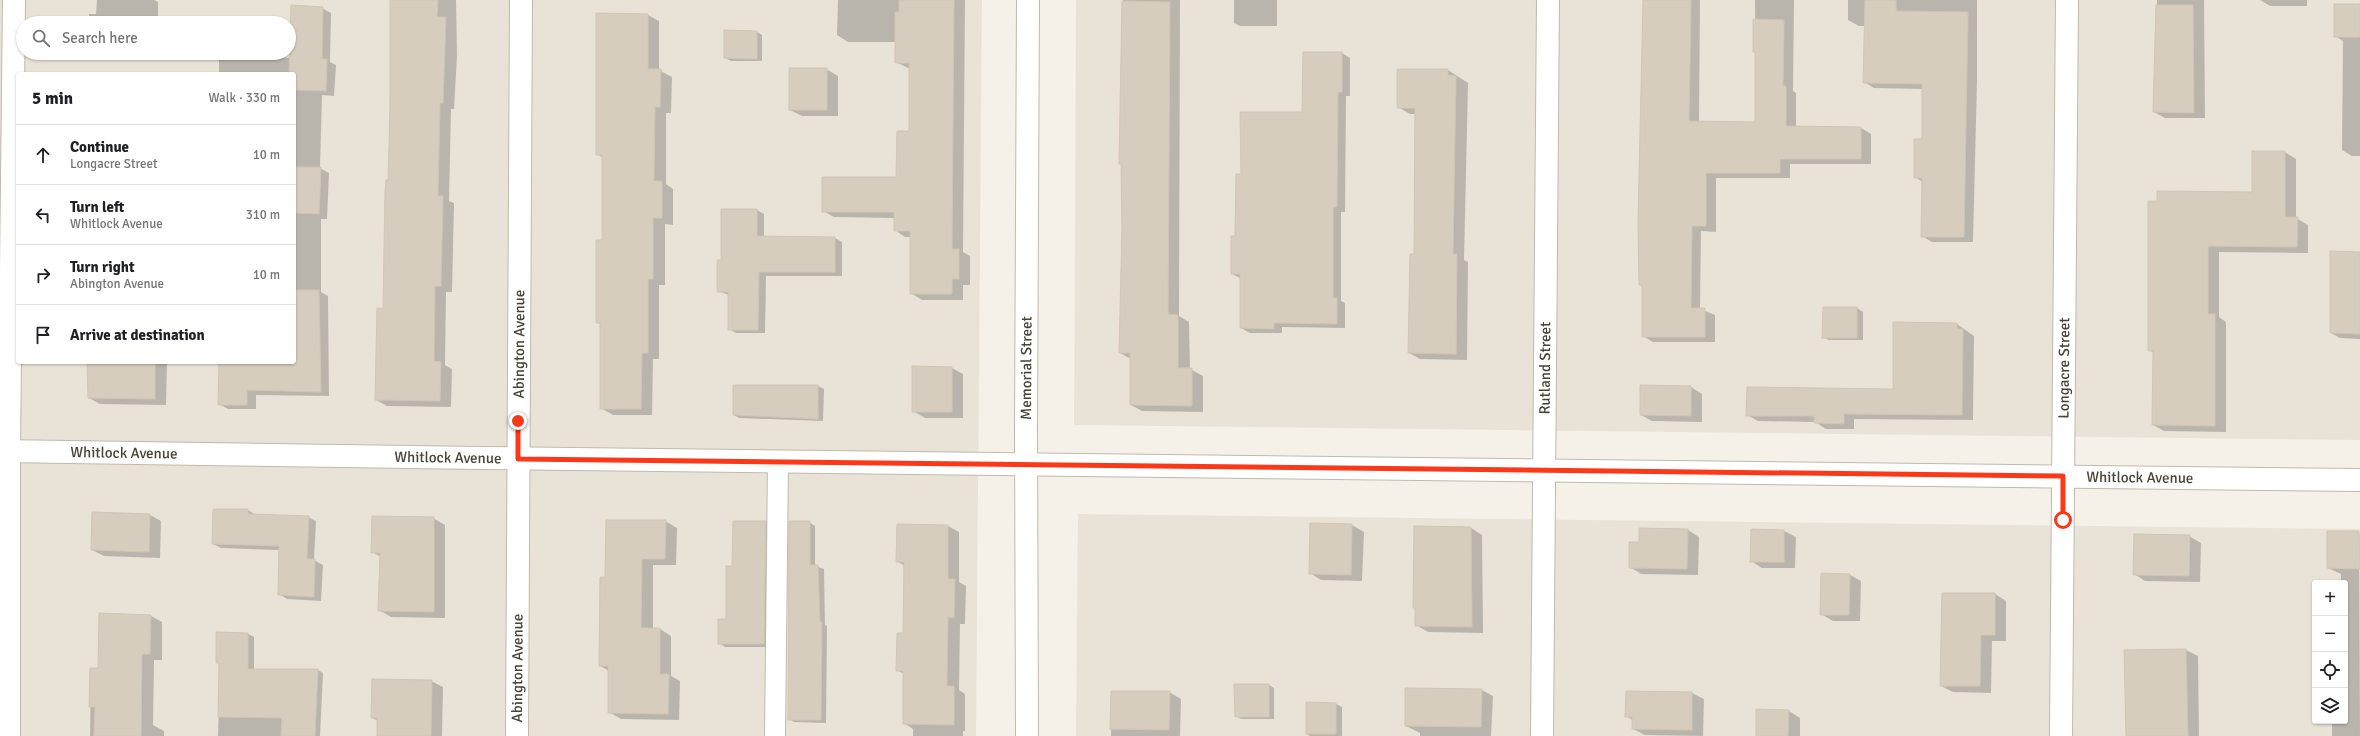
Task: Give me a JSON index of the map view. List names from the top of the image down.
{
  "streets": {
    "street": [
      "Abington Avenue",
      "Memorial Street",
      "Rutland Street",
      "Longacre Street",
      "Whitlock Avenue"
    ]
  },
  "crossings": [
    ["Abington Avenue", "Whitlock Avenue"],
    ["Memorial Street", "Whitlock Avenue"],
    ["Rutland Street", "Whitlock Avenue"],
    ["Longacre Street", "Whitlock Avenue"]
  ],
  "page": {
    "search": "Search here",
    "heading": ["5 min", "Walk · 330 m"],
    "list": [
      ["Continue", "Longacre Street", "10 m"],
      ["Turn left", "Whitlock Avenue", "310 m"],
      ["Turn right", "Abington Avenue", "10 m"],
      "Arrive at destination"
    ],
    "map_buttons": ["+", "−"]
  }
}
